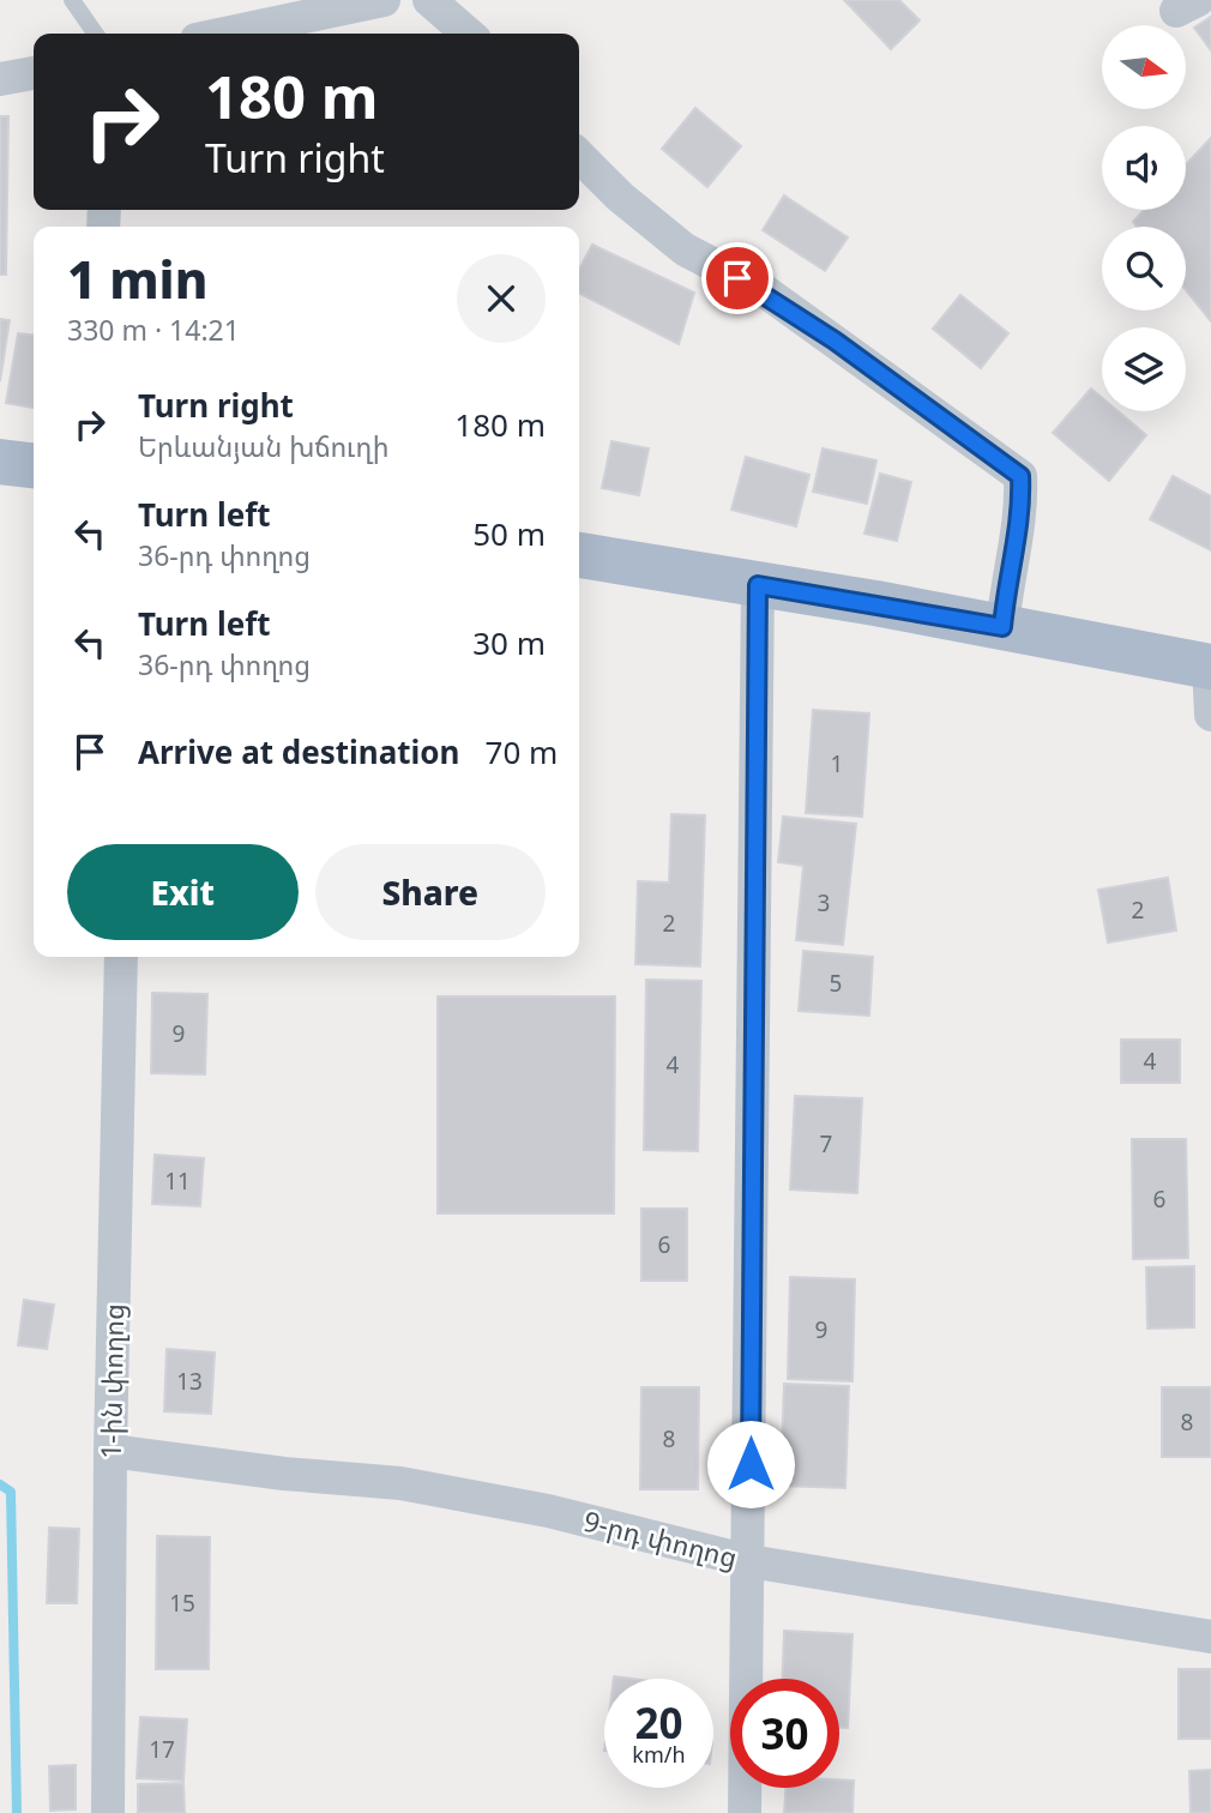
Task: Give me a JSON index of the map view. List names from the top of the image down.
{
  "streets": {
    "street": ["1-ին փողոց", "9-րդ փողոց"]
  },
  "crossings": [
    ["1-ին փողոց", "9-րդ փողոց"]
  ],
  "house_numbers": [
    "1",
    "3",
    "2",
    "2",
    "5",
    "9",
    "4",
    "4",
    "7",
    "11",
    "6",
    "6",
    "9",
    "13",
    "8",
    "8",
    "15",
    "17"
  ],
  "north": "right",
  "page": {
    "turn": ["180 m", "Turn right"],
    "heading": ["1 min", "330 m · 14:21"],
    "list": [
      {
        "name": "Turn right",
        "note": "Երևանյան խճուղի",
        "value": "180 m"
      },
      {
        "name": "Turn left",
        "note": "36-րդ փողոց",
        "value": "50 m"
      },
      {
        "name": "Turn left",
        "note": "36-րդ փողոց",
        "value": "30 m"
      },
      {
        "name": "Arrive at destination",
        "value": "70 m"
      }
    ],
    "buttons": ["Exit", "Share"],
    "speed": "20 km/h",
    "limit": "30"
  }
}
